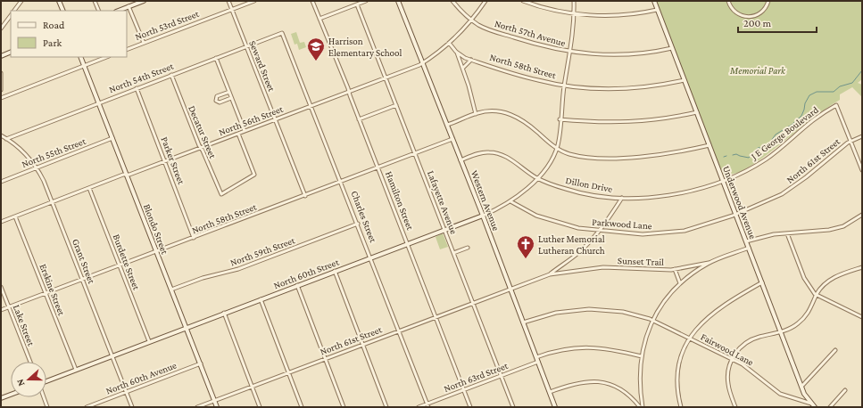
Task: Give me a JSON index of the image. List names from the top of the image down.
{
  "streets": {
    "street": [
      "North 53rd Street",
      "North 57th Avenue",
      "Seward Street",
      "North 58th Street",
      "North 54th Street",
      "North 56th Street",
      "Decatur Street",
      "J E George Boulevard",
      "North 55th Street",
      "Parker Street",
      "North 61st Street",
      "Dillon Drive",
      "Hamilton Street",
      "Western Avenue",
      "Lafayette Avenue",
      "Underwood Avenue",
      "Charles Street",
      "Parkwood Lane",
      "Blondo Street",
      "North 59th Street",
      "Grant Street",
      "Sunset Trail",
      "Burdette Street",
      "North 60th Street",
      "Erskine Street",
      "Lake Street",
      "Fairwood Lane",
      "North 63rd Street",
      "North 60th Avenue"
    ]
  },
  "crossings": [
    ["North 53rd Street", "Seward Street"],
    ["North 57th Avenue", "North 56th Street"],
    ["North 57th Avenue", "Underwood Avenue"],
    ["Seward Street", "North 58th Street"],
    ["Seward Street", "North 54th Street"],
    ["Seward Street", "North 56th Street"],
    ["North 58th Street", "North 56th Street"],
    ["North 58th Street", "Parker Street"],
    ["North 58th Street", "Hamilton Street"],
    ["North 58th Street", "Western Avenue"],
    ["North 58th Street", "Lafayette Avenue"],
    ["North 58th Street", "Underwood Avenue"],
    ["North 58th Street", "Charles Street"],
    ["North 58th Street", "Blondo Street"],
    ["North 58th Street", "Grant Street"],
    ["North 58th Street", "Burdette Street"],
    ["North 58th Street", "Erskine Street"],
    ["North 58th Street", "Lake Street"],
    ["North 54th Street", "Decatur Street"],
    ["North 54th Street", "Parker Street"],
    ["North 54th Street", "Charles Street"],
    ["North 54th Street", "Blondo Street"],
    ["North 54th Street", "Grant Street"],
    ["North 56th Street", "Decatur Street"],
    ["North 56th Street", "Parker Street"],
    ["North 56th Street", "Hamilton Street"],
    ["North 56th Street", "Western Avenue"],
    ["North 56th Street", "Lafayette Avenue"],
    ["North 56th Street", "Charles Street"],
    ["North 56th Street", "Blondo Street"],
    ["North 56th Street", "Grant Street"],
    ["North 56th Street", "Burdette Street"],
    ["North 56th Street", "Erskine Street"],
    ["J E George Boulevard", "North 61st Street"],
    ["J E George Boulevard", "Dillon Drive"],
    ["J E George Boulevard", "Underwood Avenue"],
    ["North 55th Street", "Blondo Street"],
    ["North 55th Street", "Grant Street"],
    ["North 61st Street", "Hamilton Street"],
    ["North 61st Street", "Western Avenue"],
    ["North 61st Street", "Lafayette Avenue"],
    ["North 61st Street", "Underwood Avenue"],
    ["North 61st Street", "Charles Street"],
    ["North 61st Street", "Parkwood Lane"],
    ["North 61st Street", "Blondo Street"],
    ["North 61st Street", "Sunset Trail"],
    ["Dillon Drive", "Western Avenue"],
    ["Dillon Drive", "Underwood Avenue"],
    ["Dillon Drive", "North 60th Street"],
    ["Hamilton Street", "North 60th Street"],
    ["Hamilton Street", "North 63rd Street"],
    ["Western Avenue", "Sunset Trail"],
    ["Western Avenue", "North 60th Street"],
    ["Western Avenue", "Fairwood Lane"],
    ["Western Avenue", "North 63rd Street"],
    ["Lafayette Avenue", "North 60th Street"],
    ["Lafayette Avenue", "North 63rd Street"],
    ["Underwood Avenue", "Parkwood Lane"],
    ["Underwood Avenue", "Fairwood Lane"],
    ["Charles Street", "North 59th Street"],
    ["Charles Street", "North 60th Street"],
    ["Charles Street", "North 63rd Street"],
    ["Parkwood Lane", "North 60th Street"],
    ["Blondo Street", "North 59th Street"],
    ["Blondo Street", "North 60th Street"],
    ["Blondo Street", "North 60th Avenue"],
    ["Grant Street", "North 60th Street"],
    ["Grant Street", "North 60th Avenue"],
    ["Burdette Street", "North 60th Street"],
    ["North 60th Street", "Erskine Street"]
  ],
  "parks": ["Memorial Park"],
  "places": {
    "school or university": ["Harrison Elementary School"],
    "church": ["Luther Memorial Lutheran Church"]
  },
  "legend": ["Road", "Park"],
  "scale_bar": "200 m",
  "north": "left"
}
